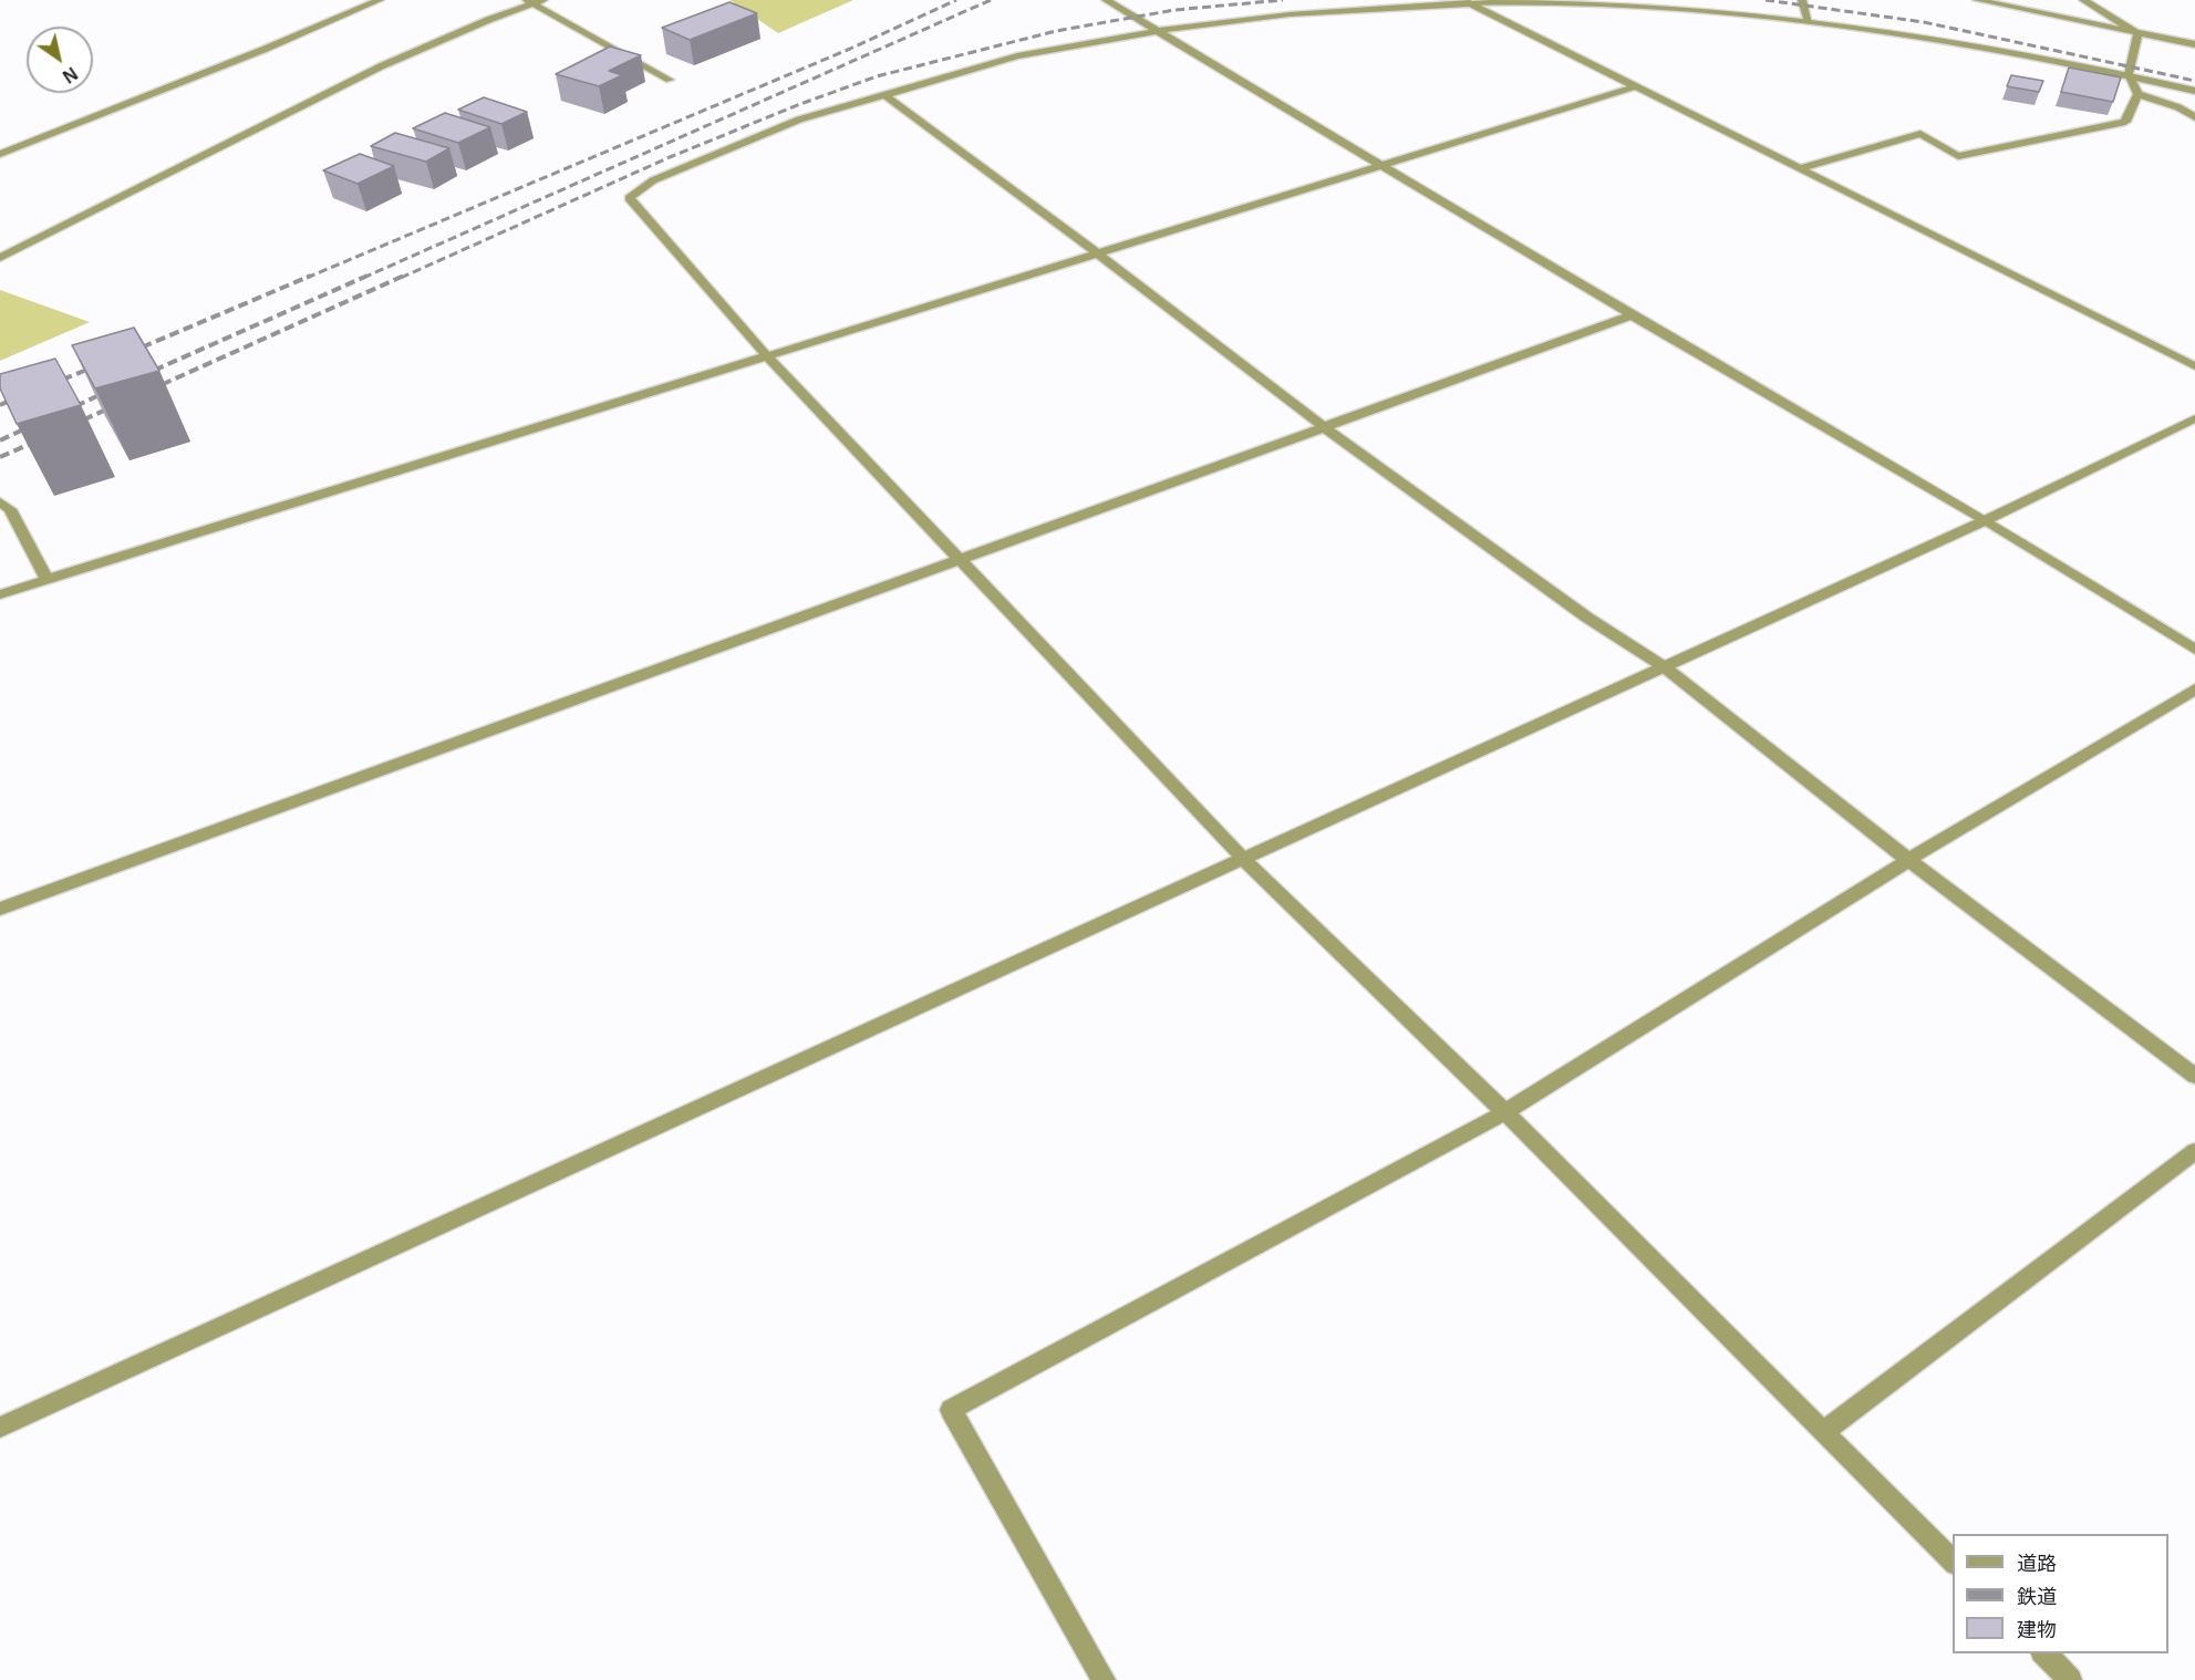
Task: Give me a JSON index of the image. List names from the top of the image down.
{
  "legend": ["道路", "鉄道", "建物"],
  "north": "bottom right"
}
